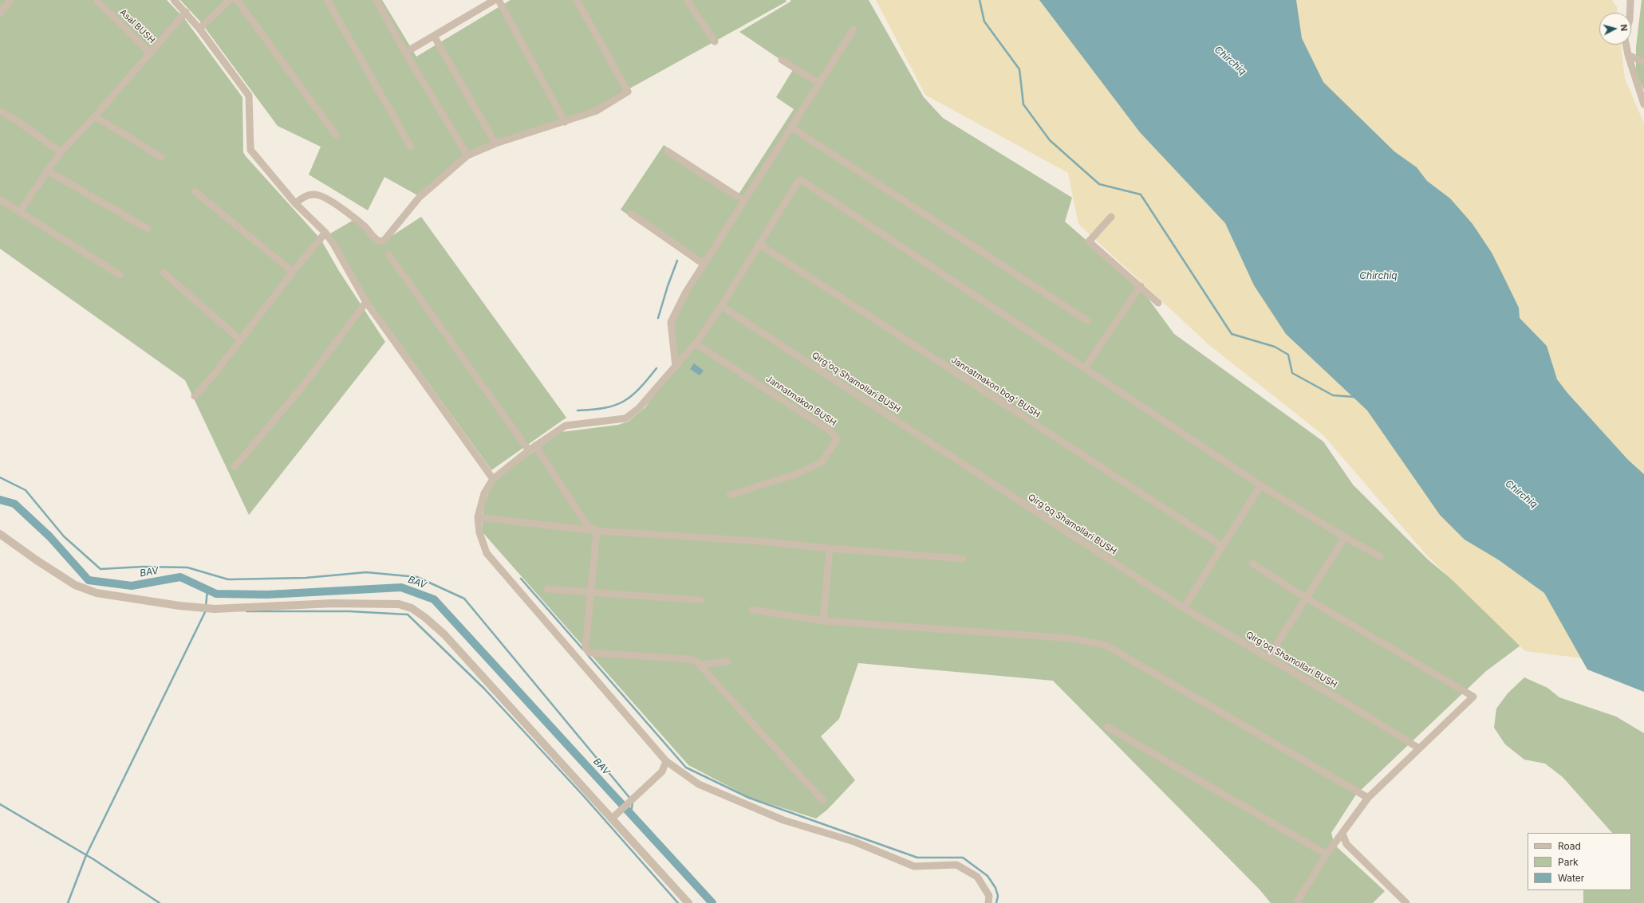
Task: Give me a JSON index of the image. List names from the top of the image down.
{
  "streets": {
    "street": [
      "Asal BUSH",
      "Qirg'oq Shamollari BUSH",
      "Jannatmakon bog' BUSH",
      "Jannatmakon BUSH"
    ]
  },
  "water": ["Chirchiq", "BAV"],
  "legend": ["Road", "Park", "Water"],
  "north": "right"
}
